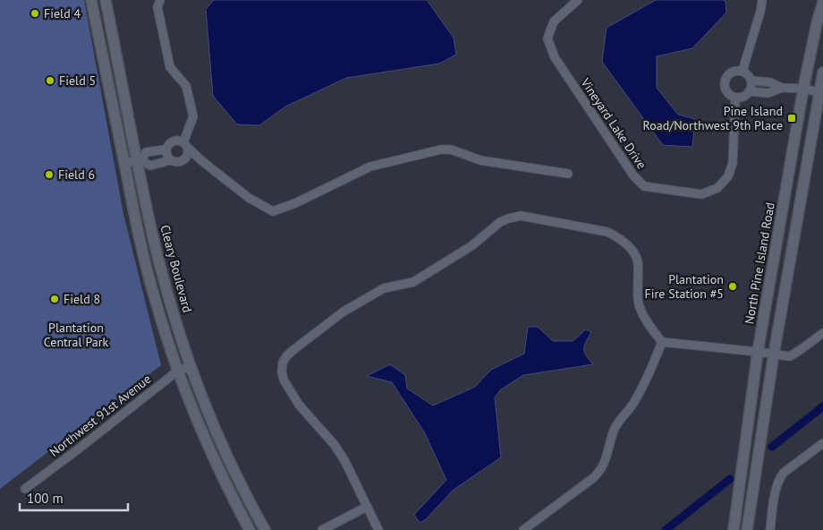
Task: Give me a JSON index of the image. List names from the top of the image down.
{
  "streets": {
    "street": [
      "Vineyard Lake Drive",
      "North Pine Island Road",
      "Cleary Boulevard",
      "Northwest 91st Avenue"
    ]
  },
  "crossings": [
    ["Cleary Boulevard", "Northwest 91st Avenue"]
  ],
  "parks": ["Plantation Central Park"],
  "places": {
    "other": [
      "Field 4",
      "Field 5",
      "Field 6",
      "Plantation Fire Station #5",
      "Field 8"
    ],
    "transit": ["Pine Island Road/Northwest 9th Place"]
  },
  "scale_bar": "100 m"
}
